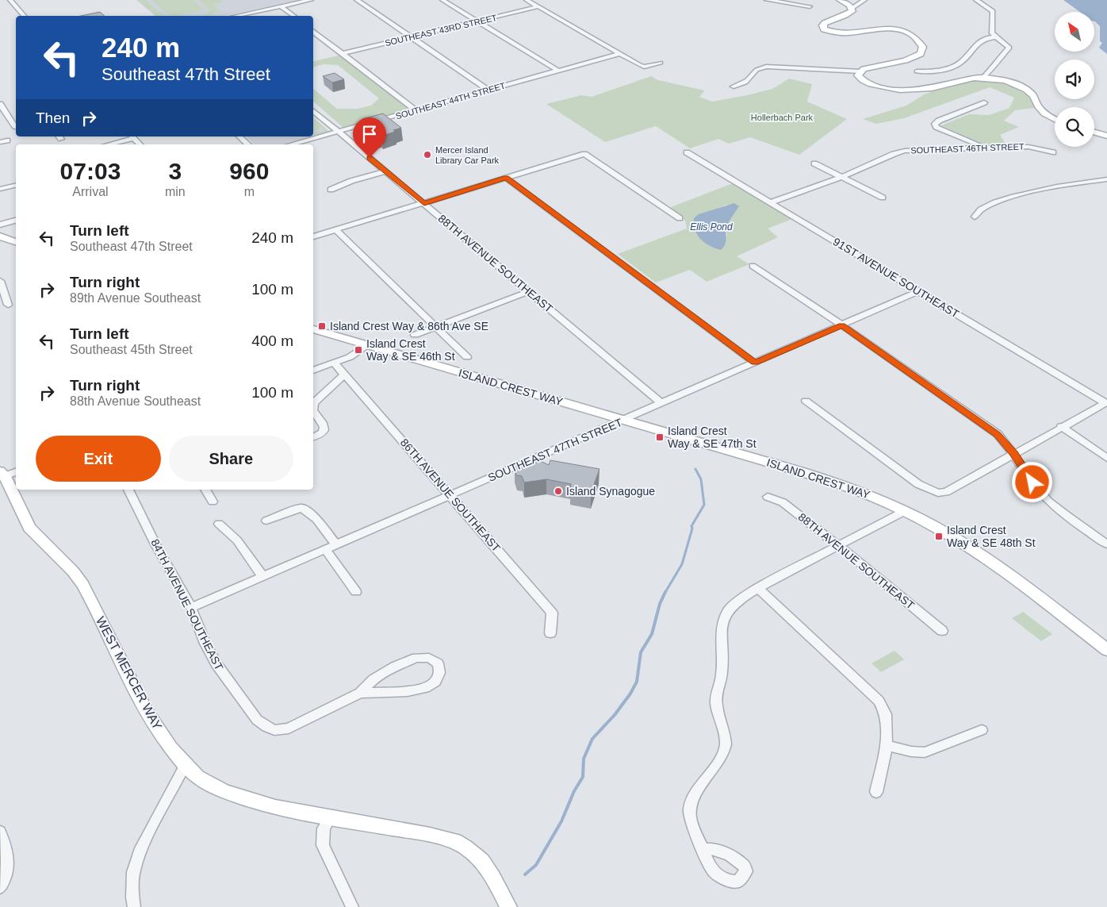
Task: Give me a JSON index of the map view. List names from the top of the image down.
{
  "streets": {
    "street": [
      "SOUTHEAST 43RD STREET",
      "SOUTHEAST 44TH STREET",
      "SOUTHEAST 46TH STREET",
      "88TH AVENUE SOUTHEAST",
      "91ST AVENUE SOUTHEAST",
      "ISLAND CREST WAY",
      "SOUTHEAST 47TH STREET",
      "86TH AVENUE SOUTHEAST",
      "84TH AVENUE SOUTHEAST",
      "WEST MERCER WAY"
    ]
  },
  "crossings": [
    ["SOUTHEAST 44TH STREET", "88TH AVENUE SOUTHEAST"],
    ["SOUTHEAST 46TH STREET", "91ST AVENUE SOUTHEAST"],
    ["88TH AVENUE SOUTHEAST", "SOUTHEAST 47TH STREET"],
    ["91ST AVENUE SOUTHEAST", "SOUTHEAST 47TH STREET"],
    ["ISLAND CREST WAY", "SOUTHEAST 47TH STREET"],
    ["SOUTHEAST 47TH STREET", "86TH AVENUE SOUTHEAST"],
    ["SOUTHEAST 47TH STREET", "84TH AVENUE SOUTHEAST"]
  ],
  "water": ["Ellis Pond"],
  "parks": ["Hollerbach Park"],
  "places": {
    "other": ["Mercer Island Library Car Park", "Island Synagogue"],
    "transit": [
      "Island Crest Way & 86th Ave SE",
      "Island Crest Way & SE 46th St",
      "Island Crest Way & SE 47th St",
      "Island Crest Way & SE 48th St"
    ]
  },
  "north": "top left",
  "page": {
    "turn": ["240 m", "Southeast 47th Street"],
    "then": "Then",
    "eta": [
      "07:03",
      "Arrival",
      "3",
      "min",
      "960",
      "m"
    ],
    "list": [
      {
        "name": "Turn left",
        "note": "Southeast 47th Street",
        "value": "240 m"
      },
      {
        "name": "Turn right",
        "note": "89th Avenue Southeast",
        "value": "100 m"
      },
      {
        "name": "Turn left",
        "note": "Southeast 45th Street",
        "value": "400 m"
      },
      {
        "name": "Turn right",
        "note": "88th Avenue Southeast",
        "value": "100 m"
      }
    ],
    "buttons": ["Exit", "Share"]
  }
}
